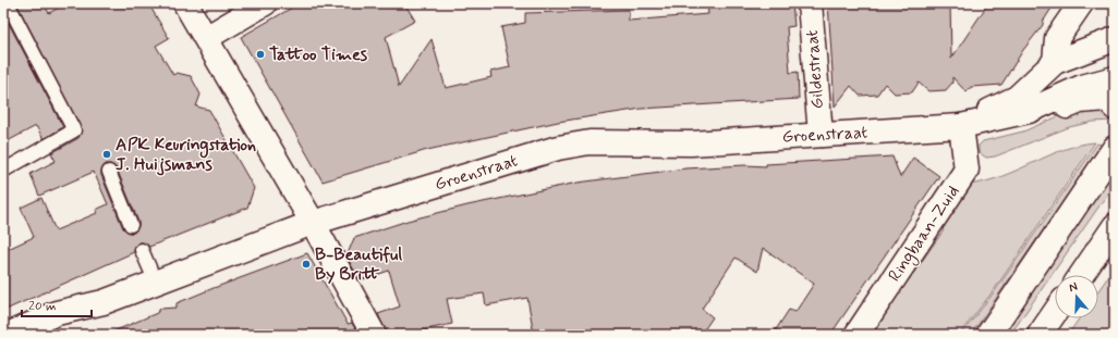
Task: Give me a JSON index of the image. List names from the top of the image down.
{
  "streets": {
    "street": ["Gildestraat", "Groenstraat", "Ringbaan-Zuid"]
  },
  "crossings": [
    ["Gildestraat", "Groenstraat"],
    ["Groenstraat", "Ringbaan-Zuid"]
  ],
  "places": ["Tattoo Times", "APK Keuringstation J. Huijsmans", "B-Beautiful By Britt"],
  "scale_bar": "20 m",
  "north": "top"
}
